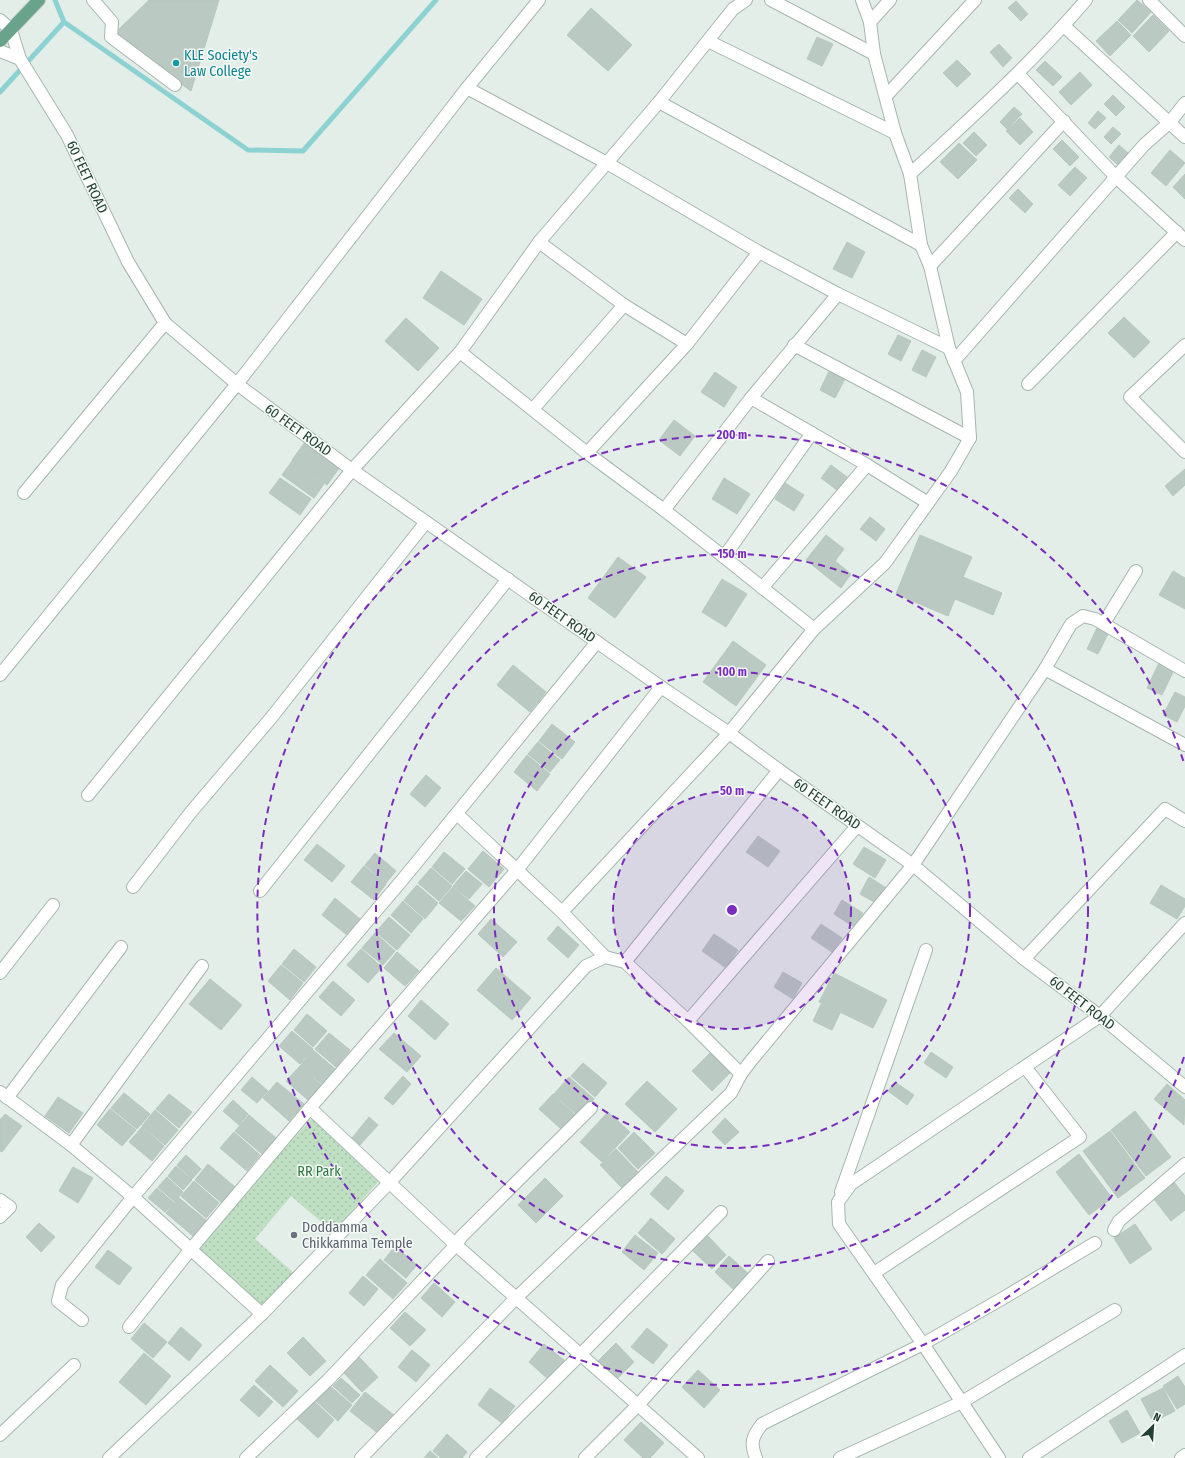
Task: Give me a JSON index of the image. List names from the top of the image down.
{
  "streets": {
    "street": ["60 FEET ROAD"]
  },
  "parks": ["RR Park"],
  "places": ["KLE Society's Law College", "Doddamma Chikkamma Temple"],
  "north": "top right",
  "rings": [
    "200 m",
    "150 m",
    "100 m",
    "50 m"
  ]
}
